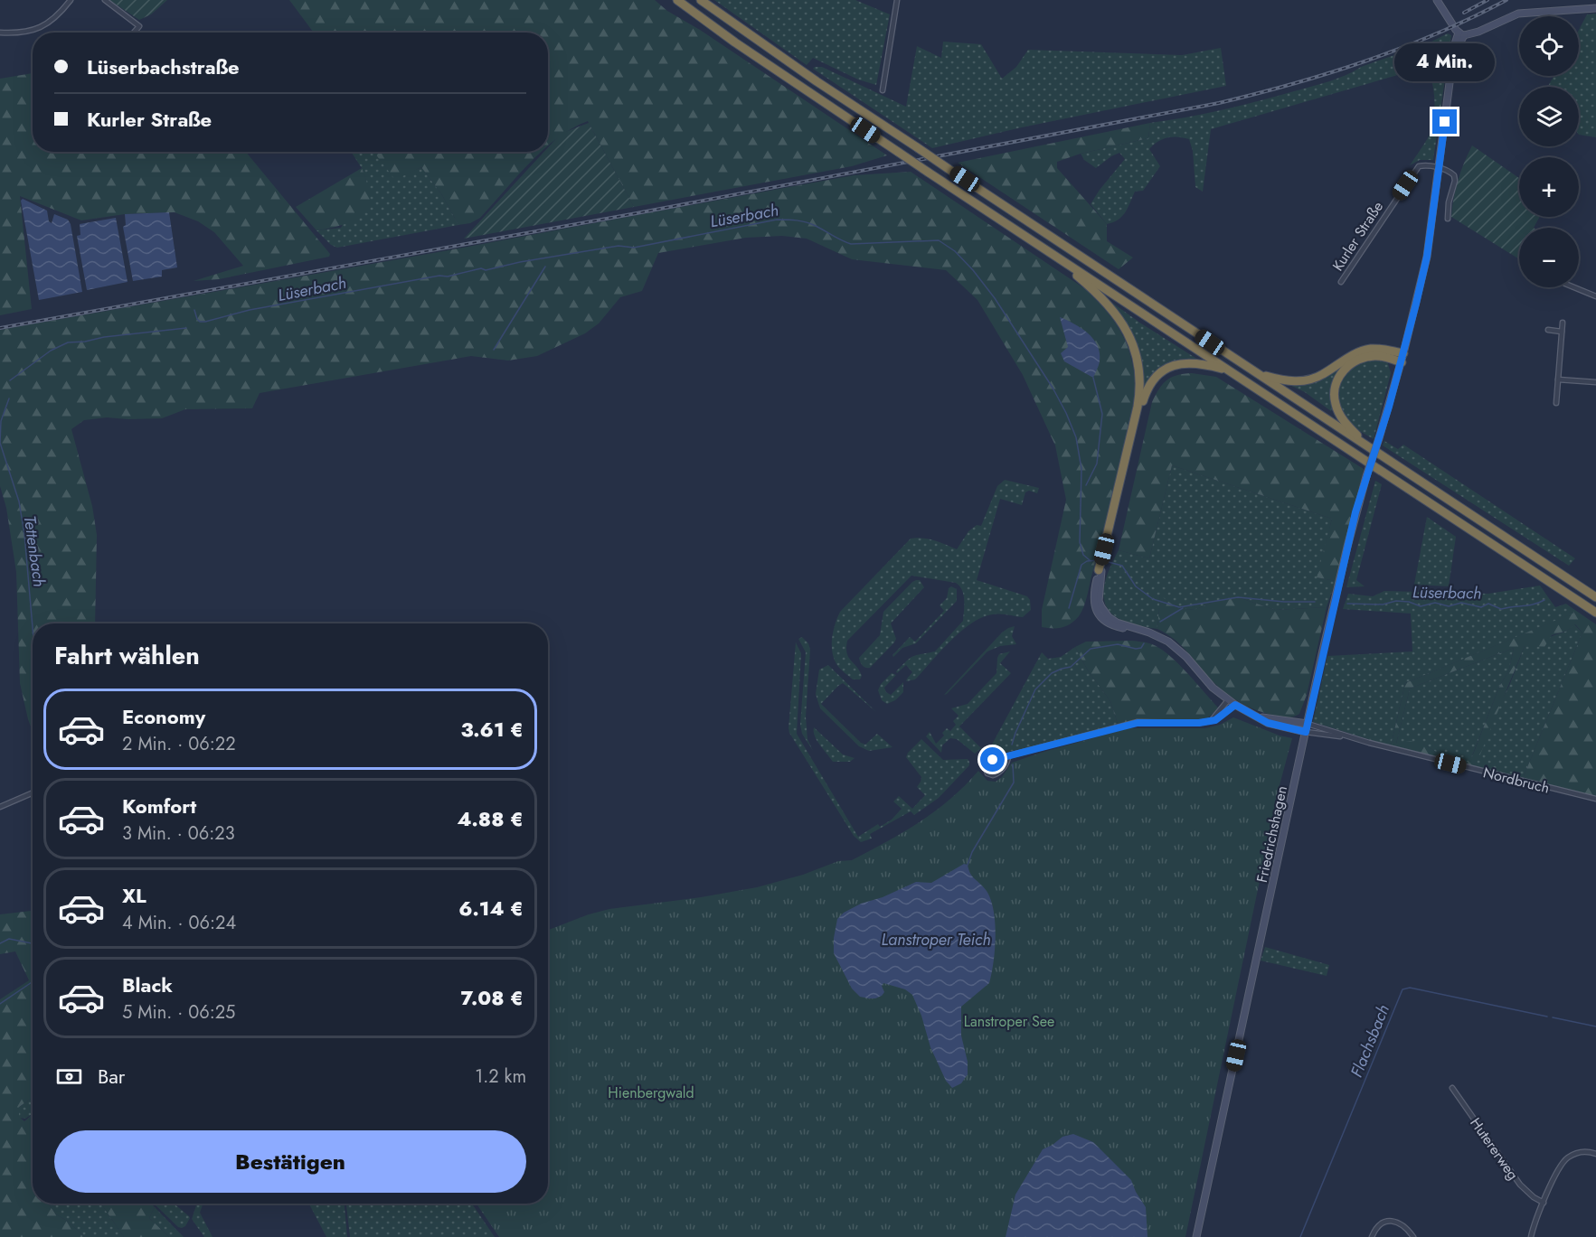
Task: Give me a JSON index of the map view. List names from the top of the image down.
{
  "streets": {
    "main road": ["Friedrichshagen"],
    "street": ["Kurler Straße", "Nordbruch", "Hutererweg"]
  },
  "crossings": [
    ["Nordbruch", "Friedrichshagen"]
  ],
  "water": [
    "Lüserbach",
    "Tettenbach",
    "Lanstroper Teich",
    "Flachsbach"
  ],
  "parks": ["Lanstroper See", "Hienbergwald"],
  "page": {
    "map_buttons": ["+", "−"],
    "banner": ["Lüserbachstraße", "Kurler Straße"],
    "bubble": "4 Min.",
    "heading": "Fahrt wählen",
    "list": [
      {
        "name": "Economy",
        "note": "2 Min. · 06:22",
        "value": "3.61 €"
      },
      {
        "name": "Komfort",
        "note": "3 Min. · 06:23",
        "value": "4.88 €"
      },
      {
        "name": "XL",
        "note": "4 Min. · 06:24",
        "value": "6.14 €"
      },
      {
        "name": "Black",
        "note": "5 Min. · 06:25",
        "value": "7.08 €"
      }
    ],
    "pay": ["Bar", "1.2 km"],
    "buttons": "Bestätigen"
  }
}
